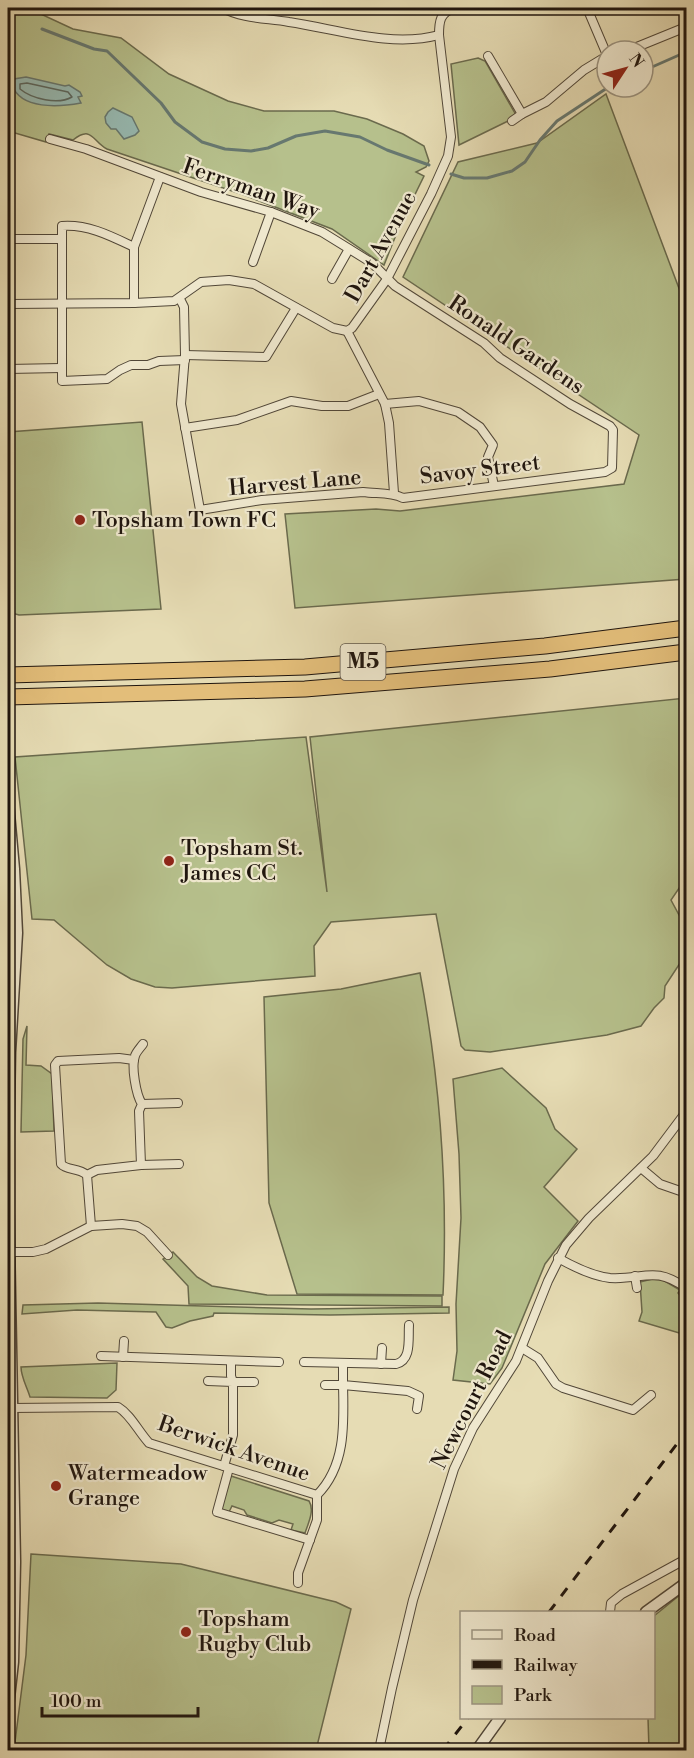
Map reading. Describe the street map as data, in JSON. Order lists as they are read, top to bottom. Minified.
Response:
{"streets":{"highway":["M5"],"street":["Ferryman Way","Dart Avenue","Ronald Gardens","Savoy Street","Harvest Lane","Newcourt Road","Berwick Avenue"]},"crossings":[["Ferryman Way","Dart Avenue"],["Ferryman Way","Ronald Gardens"],["Dart Avenue","Ronald Gardens"],["Dart Avenue","Savoy Street"],["Ronald Gardens","Savoy Street"],["Savoy Street","Harvest Lane"]],"places":["Topsham Town FC","Topsham St. James CC","Watermeadow Grange","Topsham Rugby Club"],"legend":["Road","Railway","Park"],"scale_bar":"100 m","north":"top right"}
